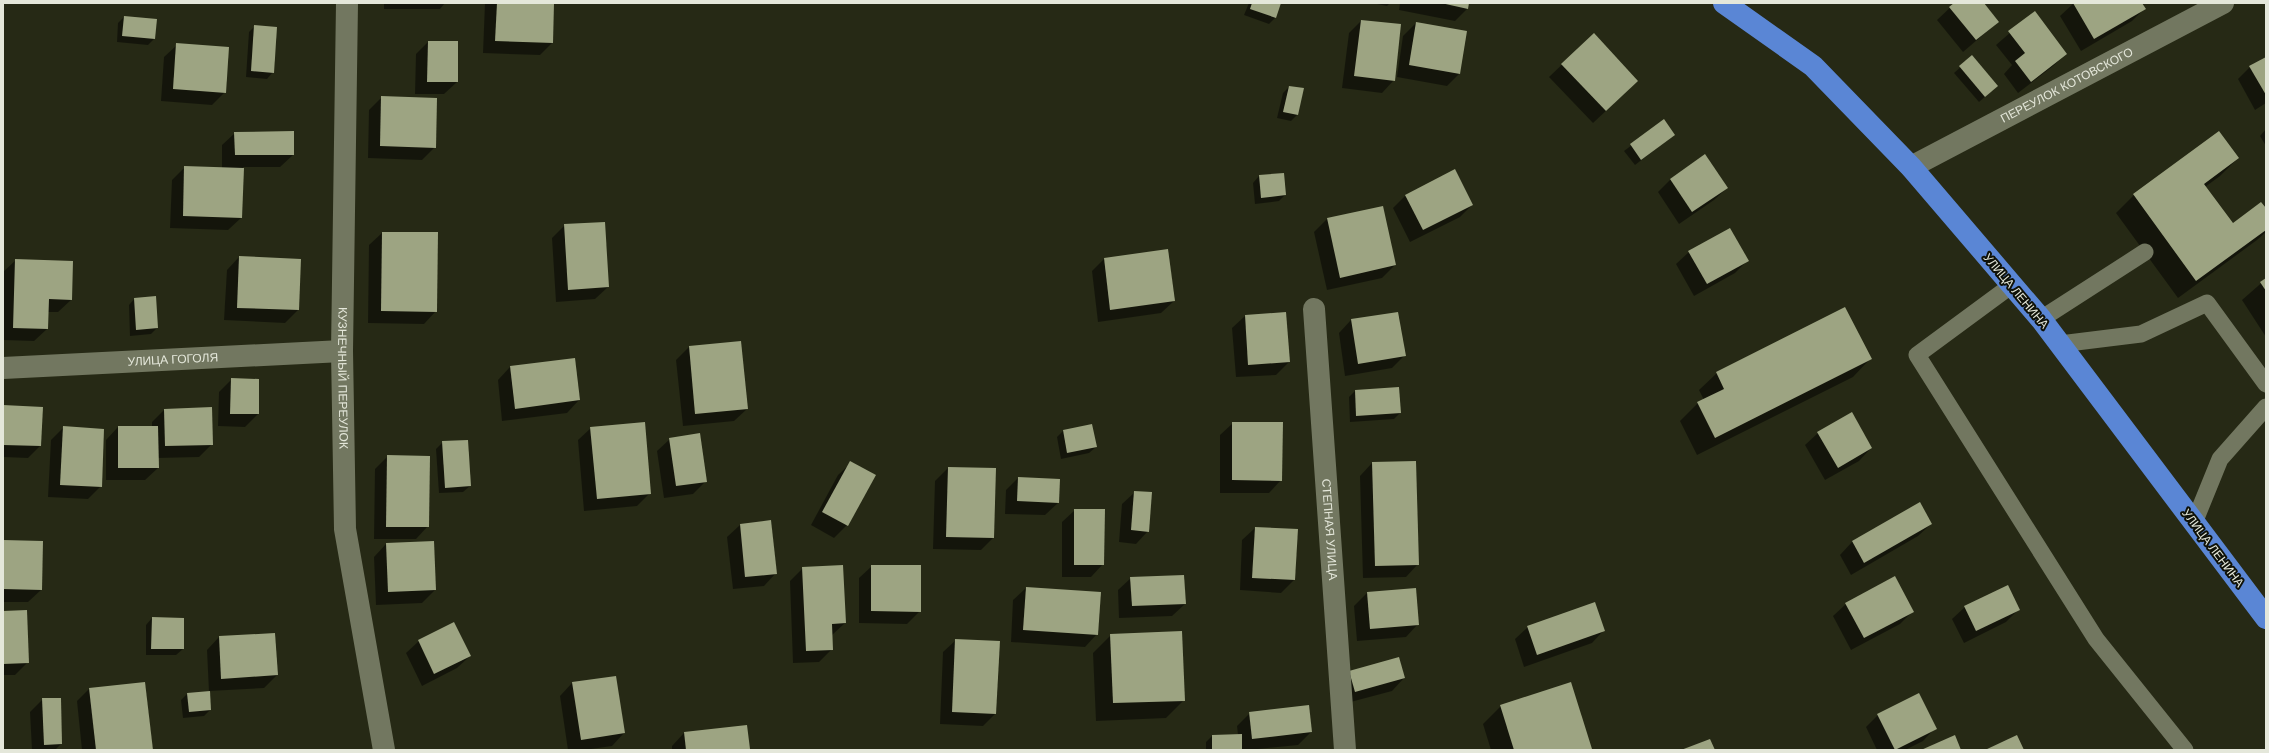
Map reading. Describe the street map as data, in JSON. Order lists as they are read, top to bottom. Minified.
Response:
{"streets":{"highway":["УЛИЦА ЛЕНИНА"],"street":["ПЕРЕУЛОК КОТОВСКОГО","УЛИЦА ГОГОЛЯ","КУЗНЕЧНЫЙ ПЕРЕУЛОК","СТЕПНАЯ УЛИЦА"]},"crossings":[["ПЕРЕУЛОК КОТОВСКОГО","УЛИЦА ЛЕНИНА"],["УЛИЦА ГОГОЛЯ","КУЗНЕЧНЫЙ ПЕРЕУЛОК"]]}
